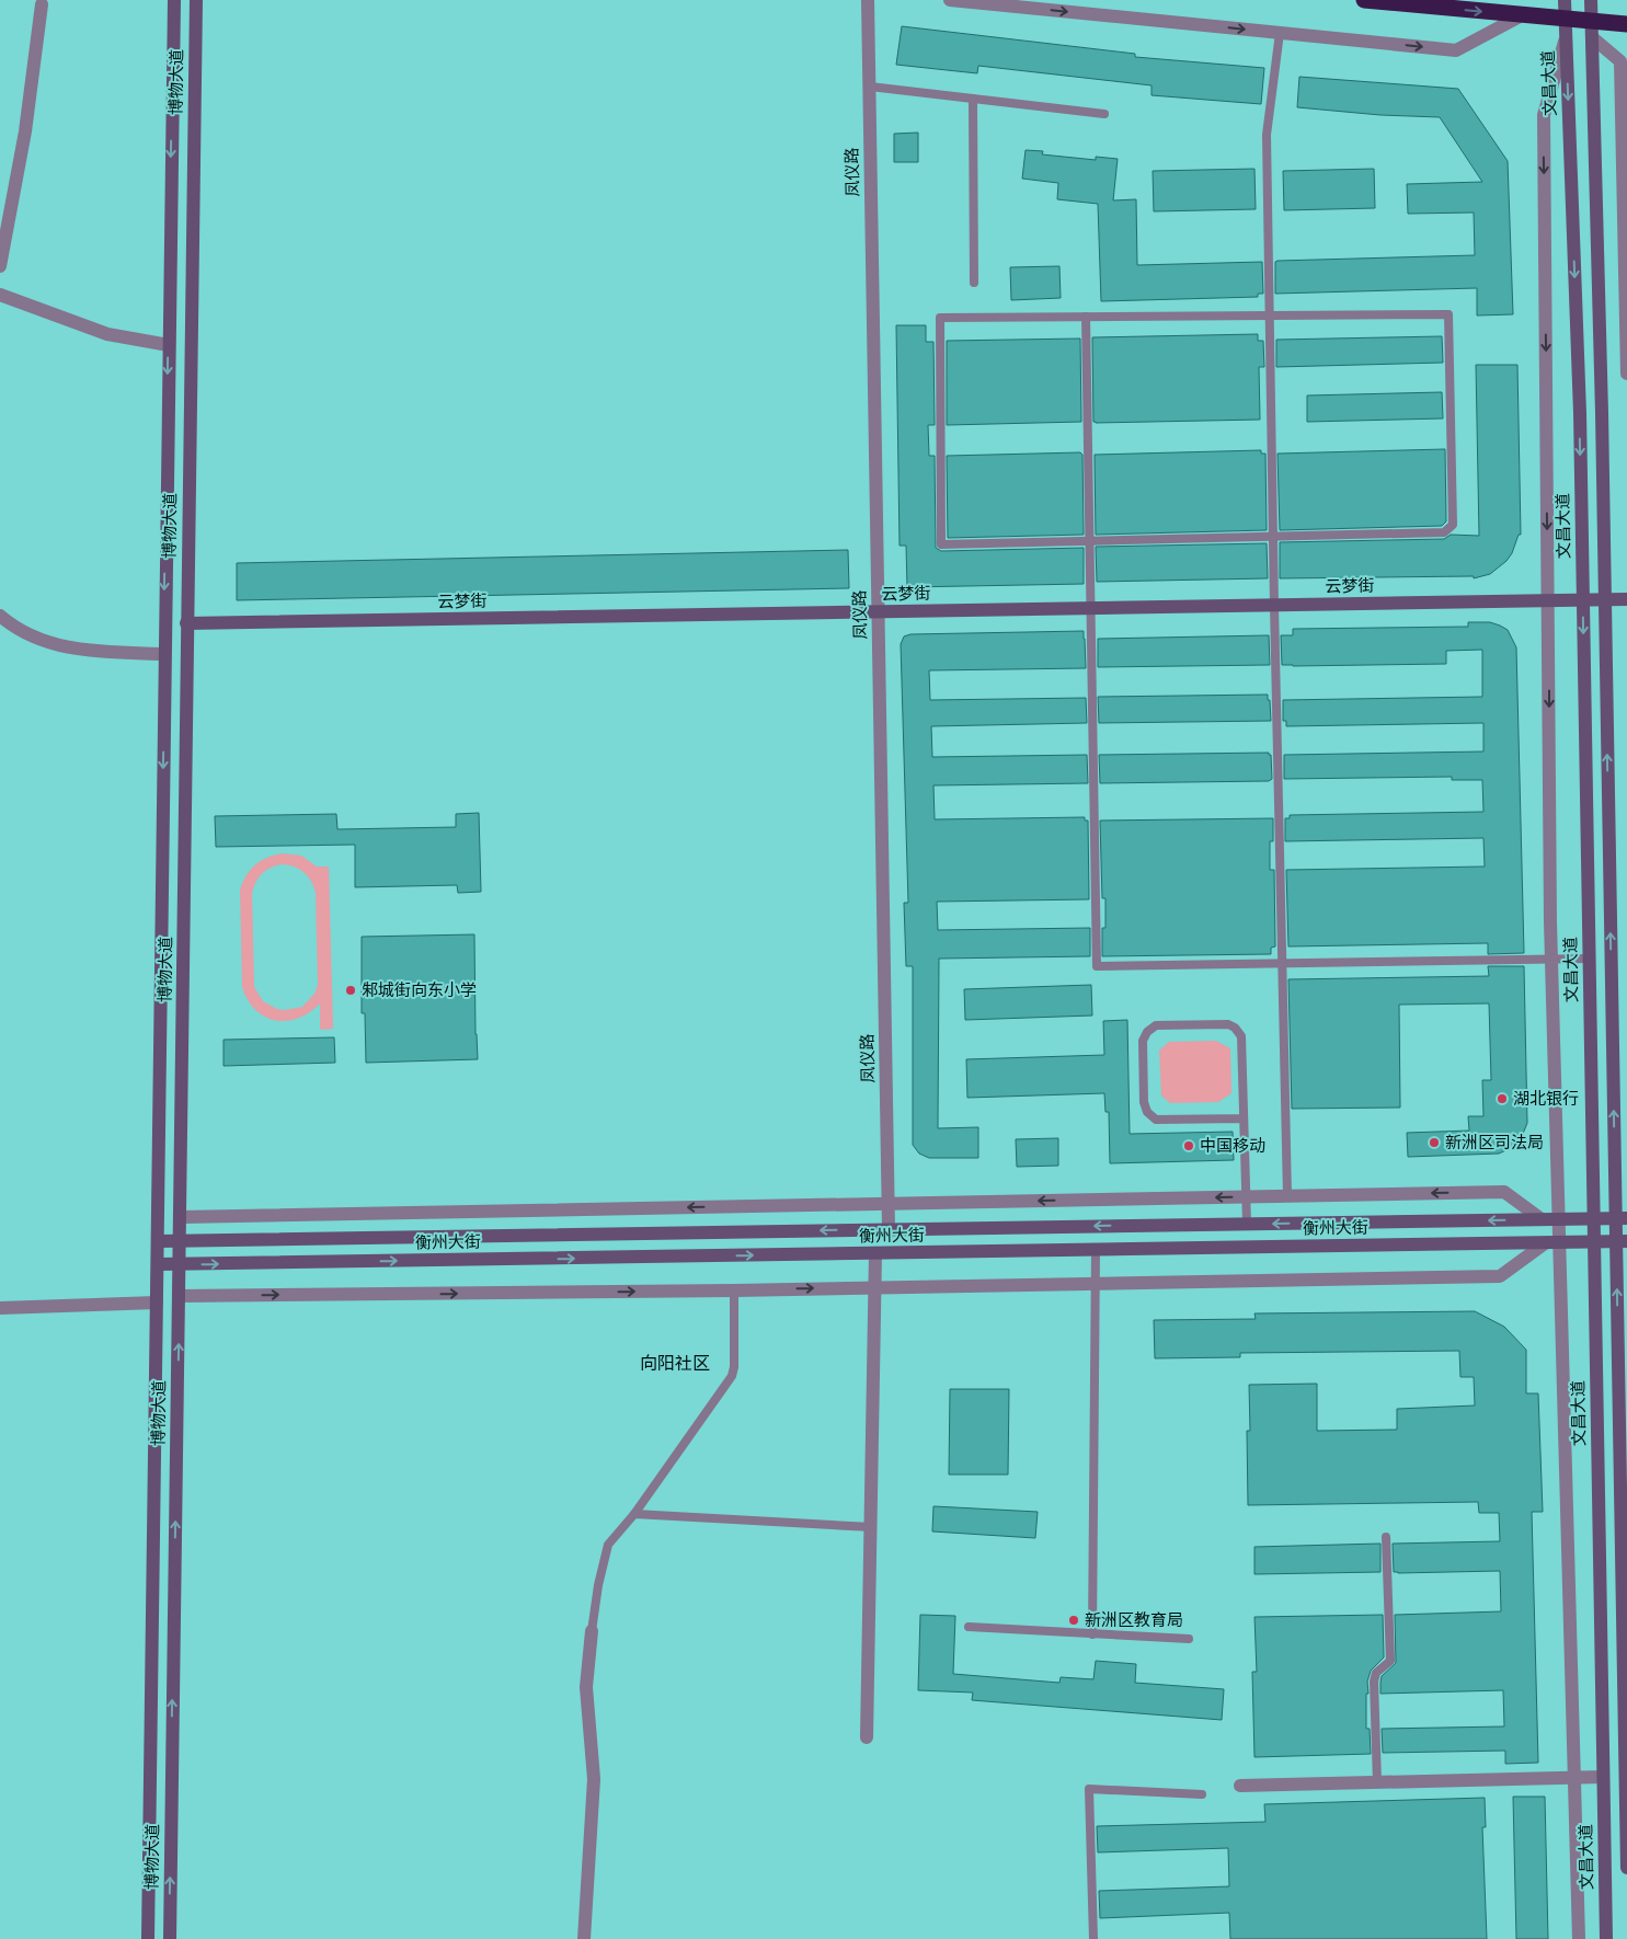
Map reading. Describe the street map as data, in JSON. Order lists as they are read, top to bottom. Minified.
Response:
{"streets":{"main road":["博物大道","文昌大道","云梦街","衡州大街"],"street":["凤仪路"]},"crossings":[["博物大道","云梦街"],["博物大道","衡州大街"],["文昌大道","云梦街"],["文昌大道","衡州大街"],["凤仪路","云梦街"],["凤仪路","衡州大街"]],"districts":["向阳社区"],"places":["邾城街向东小学","湖北银行","新洲区司法局","中国移动","新洲区教育局"]}
